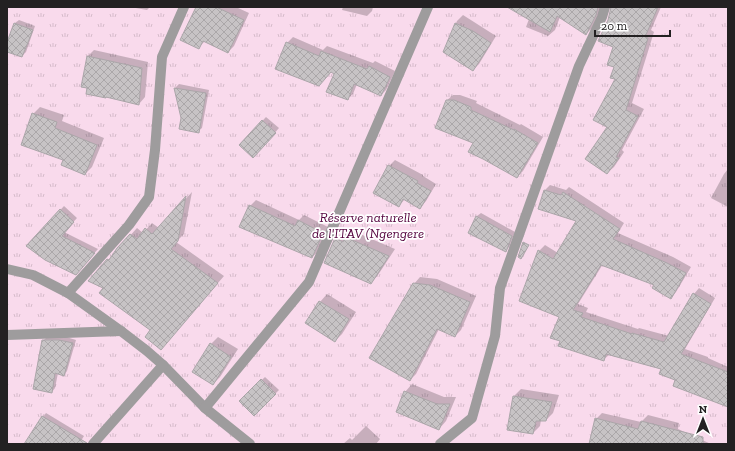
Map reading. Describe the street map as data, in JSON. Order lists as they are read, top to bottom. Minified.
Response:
{"parks":["Réserve naturelle de l'ITAV (Ngengere"],"scale_bar":"20 m","north":"top"}
